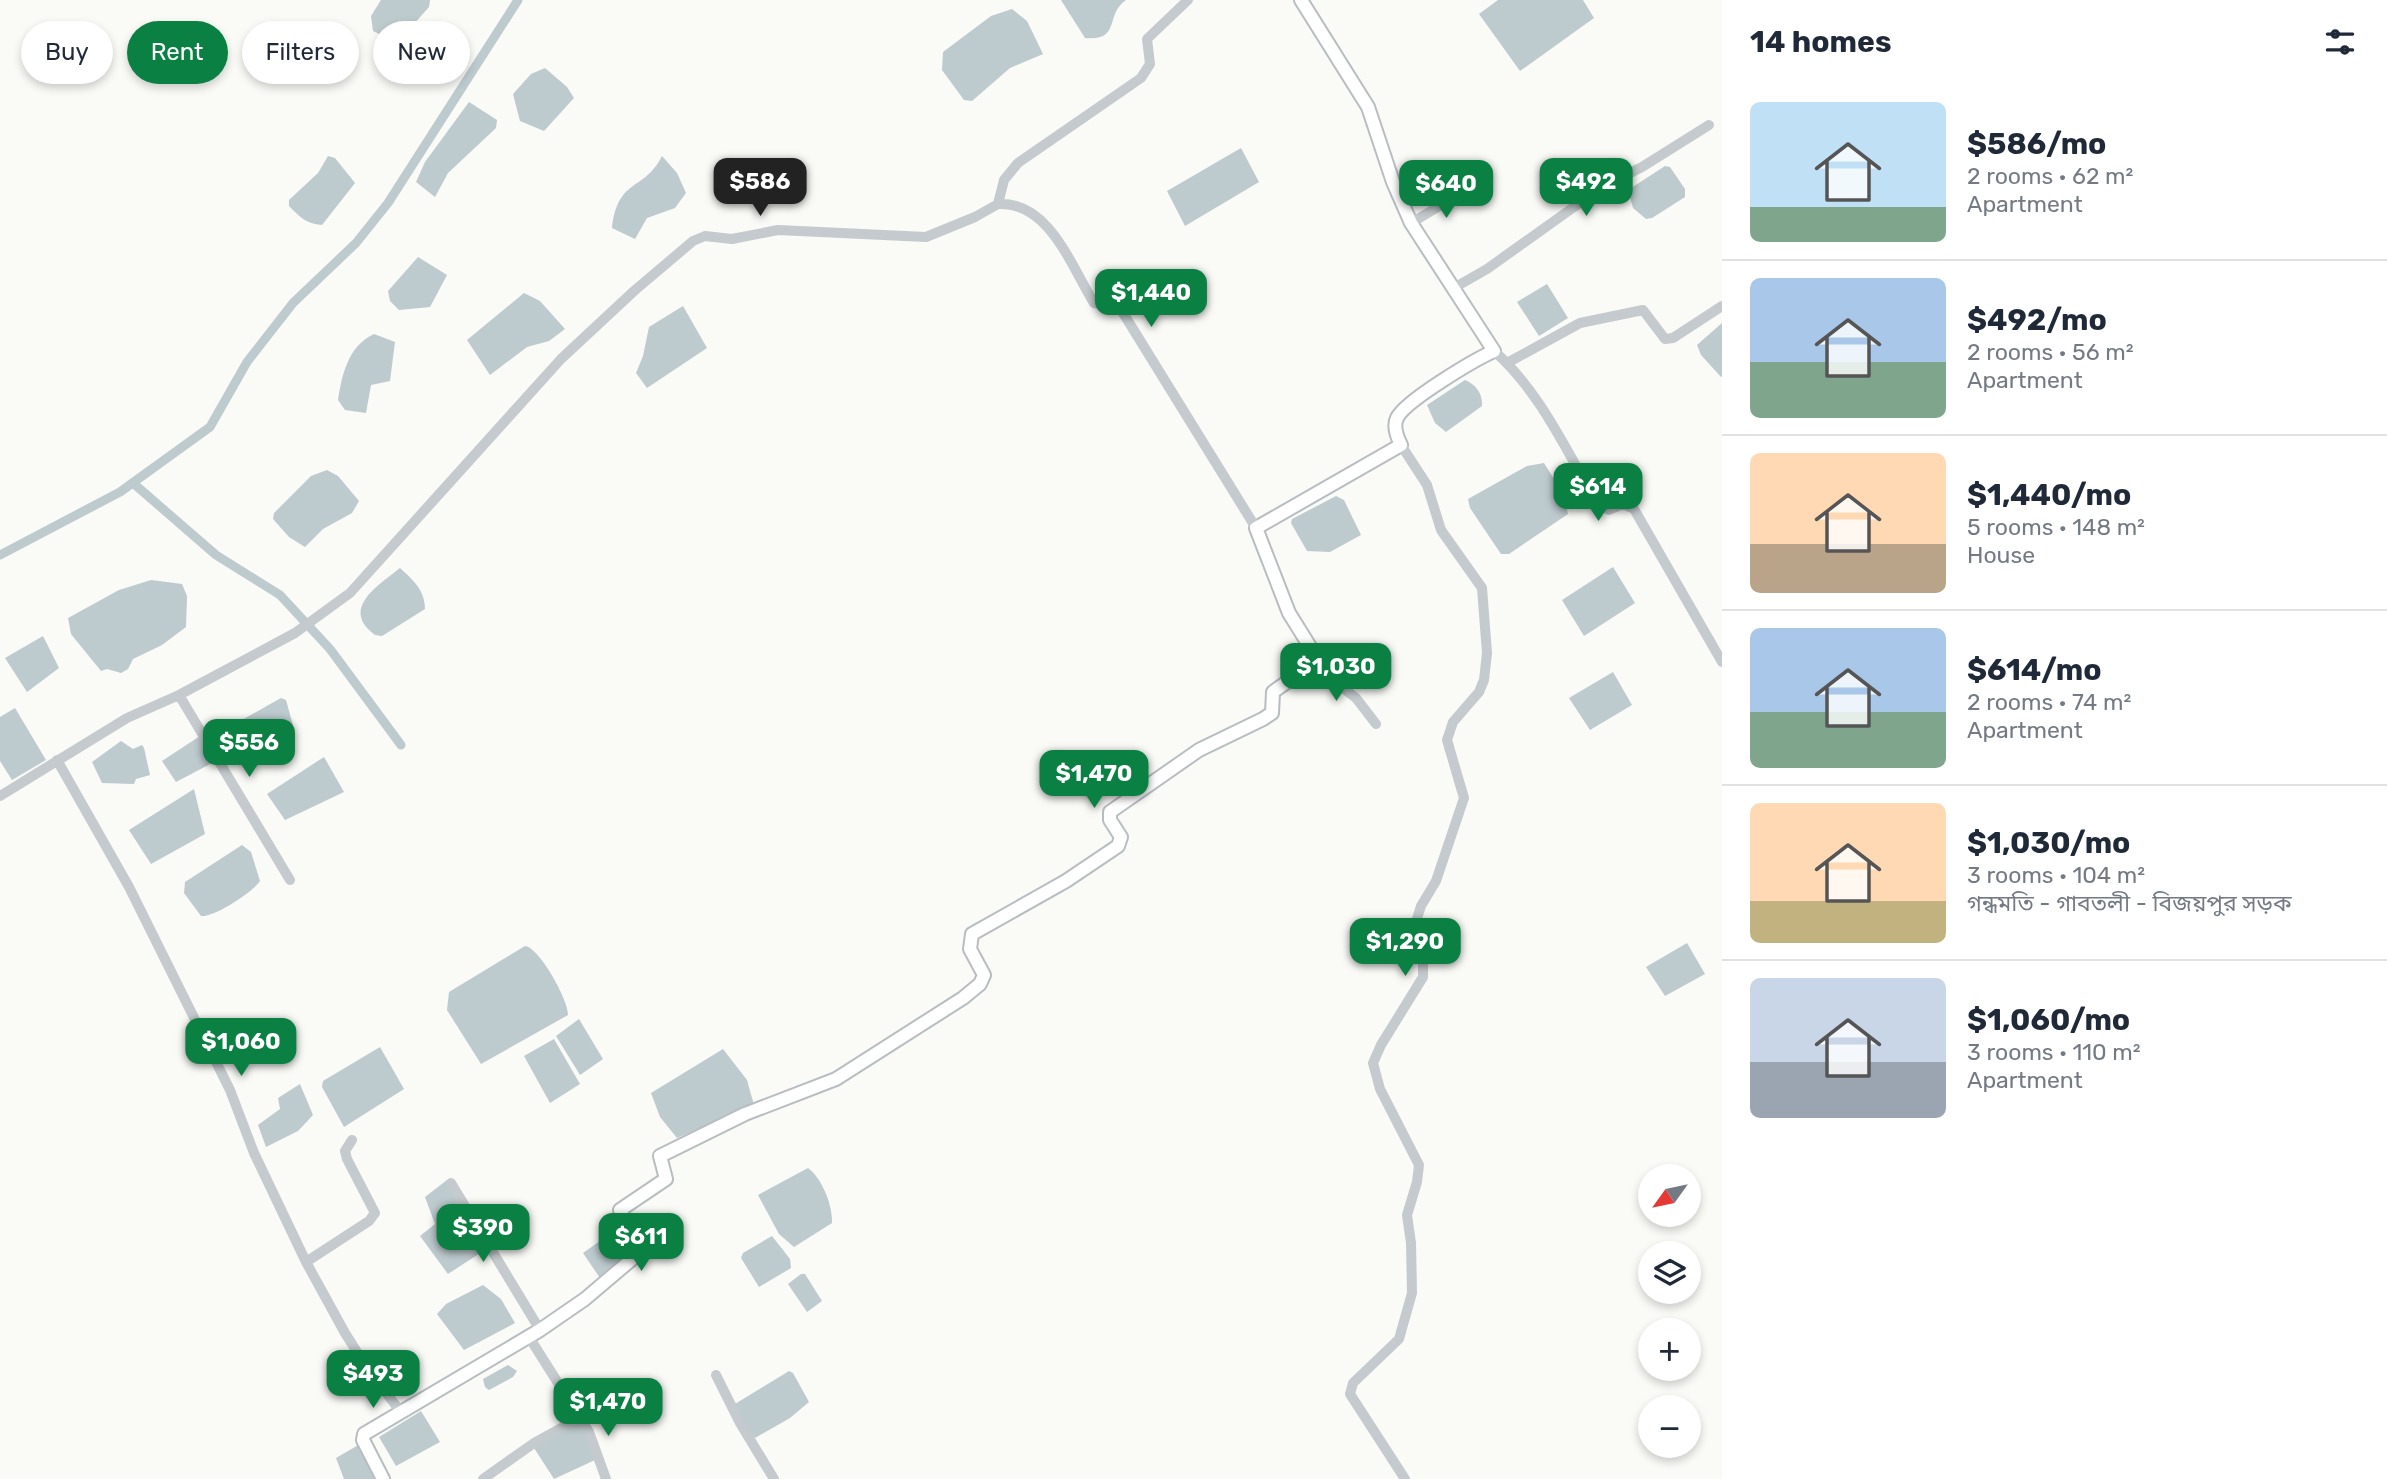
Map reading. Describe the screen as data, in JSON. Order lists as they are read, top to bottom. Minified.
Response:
{"north":"bottom left","page":{"heading":"14 homes","chip":["Buy","Rent","Filters","New"],"list":[{"name":"$586/mo","note":"2 rooms · 62 m² · Apartment"},{"name":"$492/mo","note":"2 rooms · 56 m² · Apartment"},{"name":"$1,440/mo","note":"5 rooms · 148 m² · House"},{"name":"$614/mo","note":"2 rooms · 74 m² · Apartment"},{"name":"$1,030/mo","note":"3 rooms · 104 m² · গন্ধমতি - গাবতলী - বিজয়পুর সড়ক"},{"name":"$1,060/mo","note":"3 rooms · 110 m² · Apartment"}],"price":["$586","$492","$640","$1,440","$614","$1,030","$556","$1,470","$1,290","$1,060","$390","$611","$493","$1,470"],"map_buttons":["+","−"]}}
